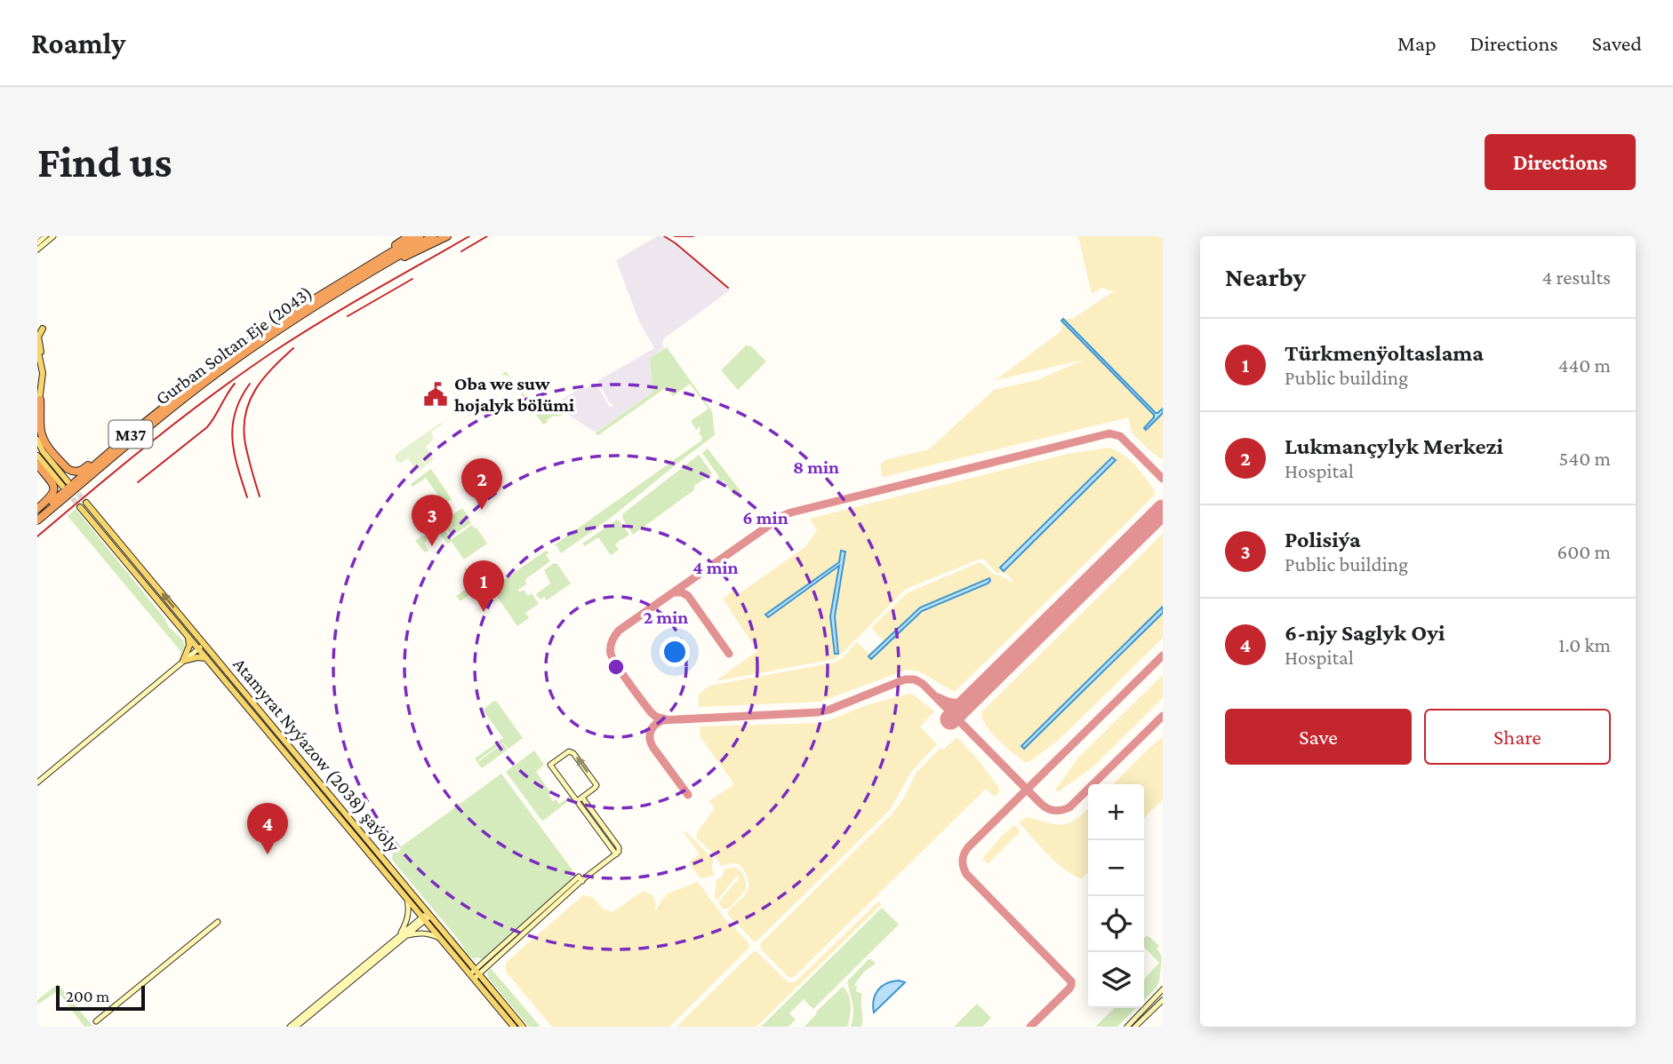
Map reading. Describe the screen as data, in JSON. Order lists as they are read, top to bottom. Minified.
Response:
{"streets":{"highway":["Gurban Soltan Eje (2043)","M37"],"main road":["Atamyrat Nyýazow (2038) şaýoly"]},"places":{"public building":["Oba we suw hojalyk bölümi"]},"scale_bar":"200 m","page":{"header":"Roamly","nav":["Map","Directions","Saved"],"buttons":["Directions",["Save","Share"]],"title":"Find us","heading":["Nearby","4 results"],"list":[{"mark":"1","name":"Türkmenÿoltaslama","note":"Public building","value":"440 m"},{"mark":"2","name":"Lukmançylyk Merkezi","note":"Hospital","value":"540 m"},{"mark":"3","name":"Polisiýa","note":"Public building","value":"600 m"},{"mark":"4","name":"6-njy Saglyk Oyi","note":"Hospital","value":"1.0 km"}],"pins":["2","3","1","4"],"map_buttons":["+","−"],"scale":"200 m"},"rings":["8 min","6 min","4 min","2 min"]}
